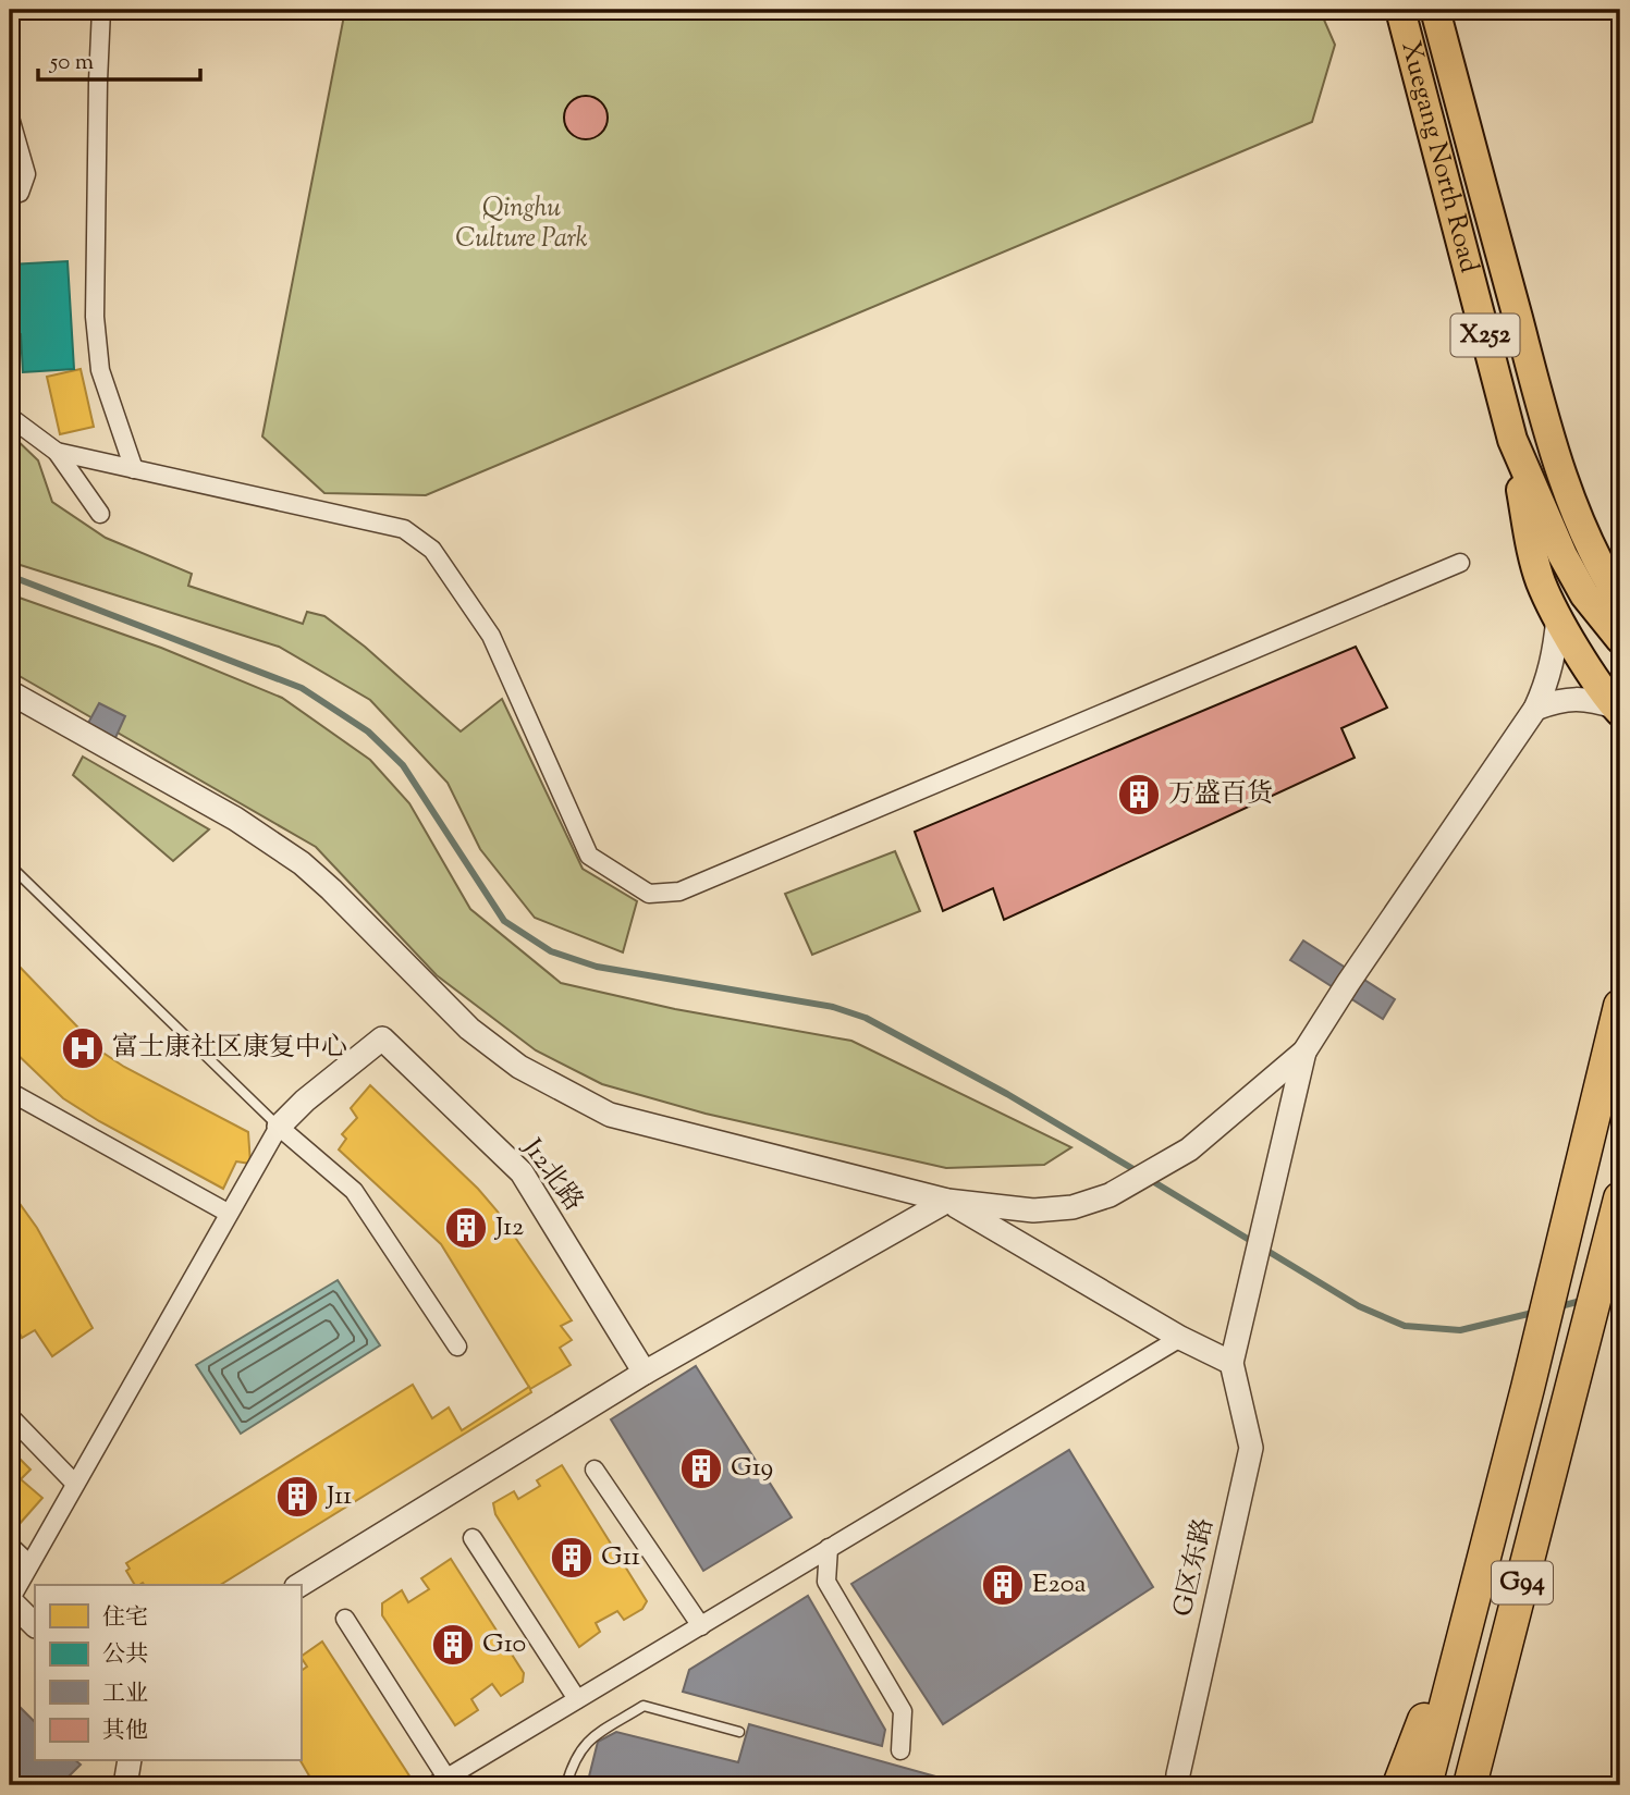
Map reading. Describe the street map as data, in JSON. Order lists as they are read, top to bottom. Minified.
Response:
{"streets":{"highway":["G94"],"main road":["Xuegang North Road","X252"],"street":["J12北路","G区东路"]},"parks":["Qinghu Culture Park"],"places":{"building":["万盛百货","J12","G19","J11","G11","E20a","G10"],"hospital":["富士康社区康复中心"]},"legend":["住宅","公共","工业","其他"],"scale_bar":"50 m"}
